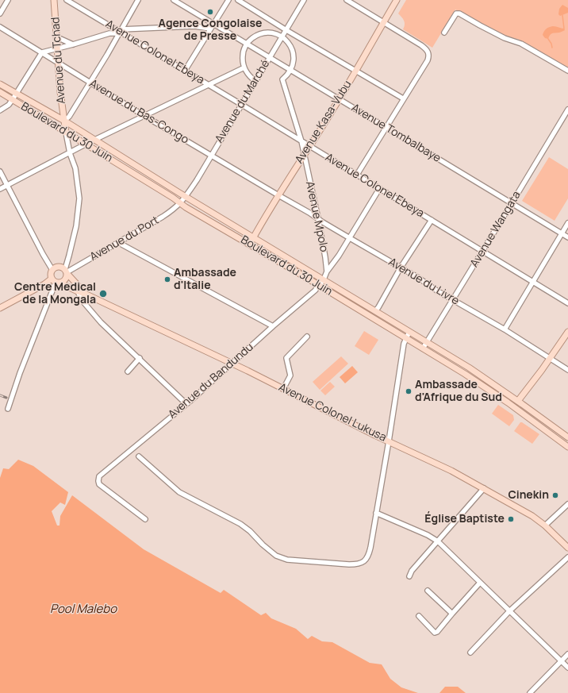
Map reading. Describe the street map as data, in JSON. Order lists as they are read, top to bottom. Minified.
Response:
{"streets":{"main road":["Avenue du Tchad","Avenue Kasa-Vubu","Boulevard du 30 Juin","Avenue Colonel Lukusa"],"street":["Avenue Colonel Ebeya","Avenue du Marché","Avenue du Bas-Congo","Avenue Tombalbaye","Avenue Mpolo","Avenue Wangata","Avenue du Port","Avenue du Livre","Avenue du Bandundu"]},"crossings":[["Avenue Colonel Ebeya","Avenue du Marché"],["Avenue Colonel Ebeya","Avenue Kasa-Vubu"],["Avenue Colonel Ebeya","Avenue Mpolo"],["Avenue Colonel Ebeya","Avenue Wangata"],["Avenue du Tchad","Avenue du Bas-Congo"],["Avenue du Tchad","Boulevard du 30 Juin"],["Avenue du Marché","Avenue du Bas-Congo"],["Avenue du Marché","Boulevard du 30 Juin"],["Avenue du Marché","Avenue Tombalbaye"],["Avenue du Marché","Avenue du Port"],["Avenue du Bas-Congo","Avenue Kasa-Vubu"],["Avenue du Bas-Congo","Avenue du Livre"],["Avenue Kasa-Vubu","Boulevard du 30 Juin"],["Avenue Kasa-Vubu","Avenue Tombalbaye"],["Avenue Kasa-Vubu","Avenue Mpolo"],["Avenue Kasa-Vubu","Avenue du Livre"],["Boulevard du 30 Juin","Avenue Mpolo"],["Boulevard du 30 Juin","Avenue Wangata"],["Boulevard du 30 Juin","Avenue du Port"],["Boulevard du 30 Juin","Avenue du Bandundu"],["Avenue Tombalbaye","Avenue Mpolo"],["Avenue Tombalbaye","Avenue Wangata"],["Avenue Mpolo","Avenue du Livre"],["Avenue Mpolo","Avenue du Bandundu"],["Avenue Wangata","Avenue du Livre"],["Avenue du Port","Avenue Colonel Lukusa"],["Avenue du Bandundu","Avenue Colonel Lukusa"]],"water":["Pool Malebo"],"places":["Agence Congolaise de Presse","Ambassade d'Italie","Centre Medical de la Mongala","Ambassade d'Afrique du Sud","Cinekin","Église Baptiste"]}
